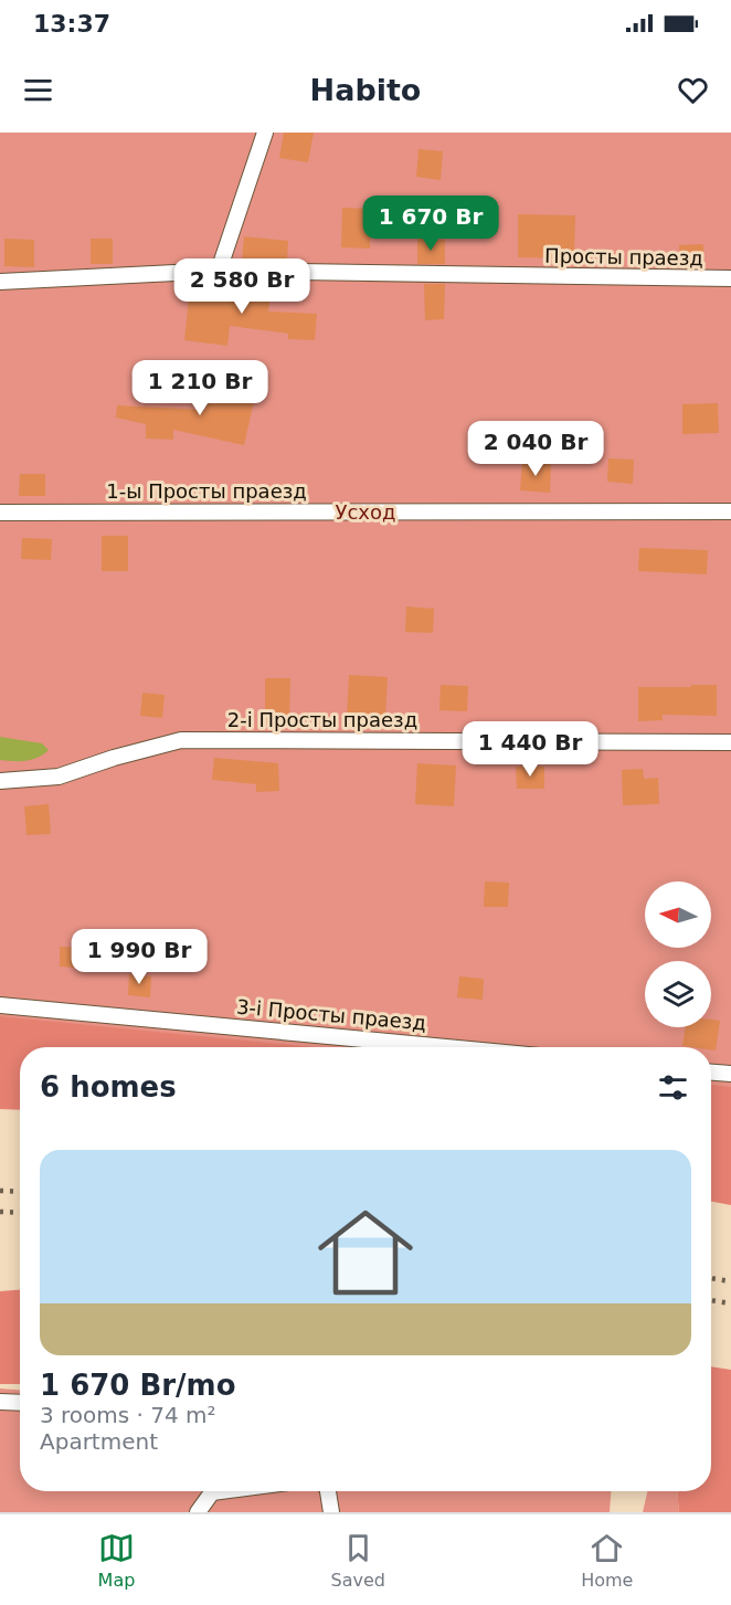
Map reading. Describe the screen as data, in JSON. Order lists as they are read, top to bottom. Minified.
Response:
{"streets":{"lane":["Просты праезд","1-ы Просты праезд","2-і Просты праезд","3-і Просты праезд"]},"parks":["Усход"],"north":"left","page":{"status":"13:37","header":"Habito","price":["1 670 Br","2 580 Br","1 210 Br","2 040 Br","1 440 Br","1 990 Br"],"heading":"6 homes","list":[{"name":"1 670 Br/mo","note":"3 rooms · 74 m² · Apartment"}],"tabs":["Map","Saved","Home"]}}
